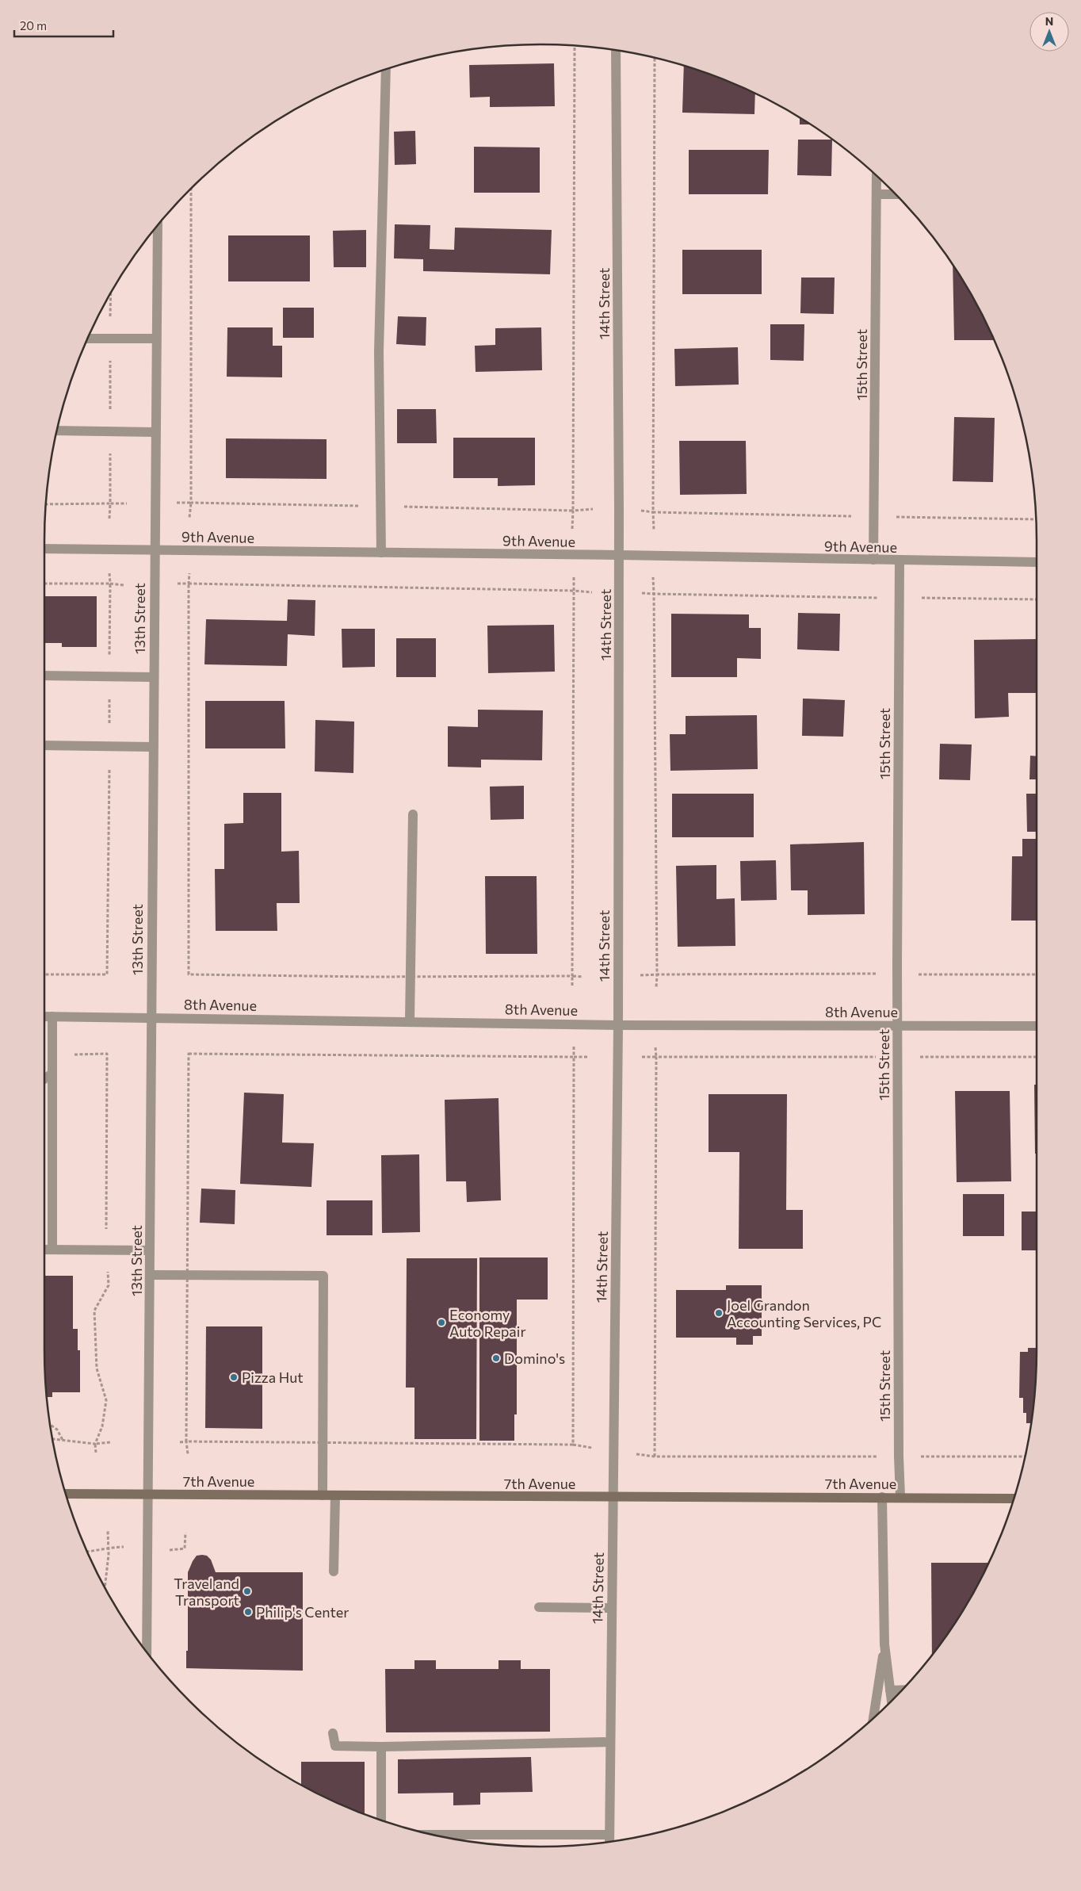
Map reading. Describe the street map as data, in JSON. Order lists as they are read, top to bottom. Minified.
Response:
{"streets":{"main road":["7th Avenue"],"street":["14th Street","15th Street","9th Avenue","13th Street","8th Avenue"]},"crossings":[["14th Street","9th Avenue"],["14th Street","8th Avenue"],["14th Street","7th Avenue"],["15th Street","9th Avenue"],["15th Street","8th Avenue"],["15th Street","7th Avenue"],["9th Avenue","13th Street"],["13th Street","8th Avenue"],["13th Street","7th Avenue"]],"places":["Joel Grandon Accounting Services, PC","Economy Auto Repair","Domino's","Pizza Hut","Travel and Transport","Philip's Center"],"scale_bar":"20 m","north":"top"}
